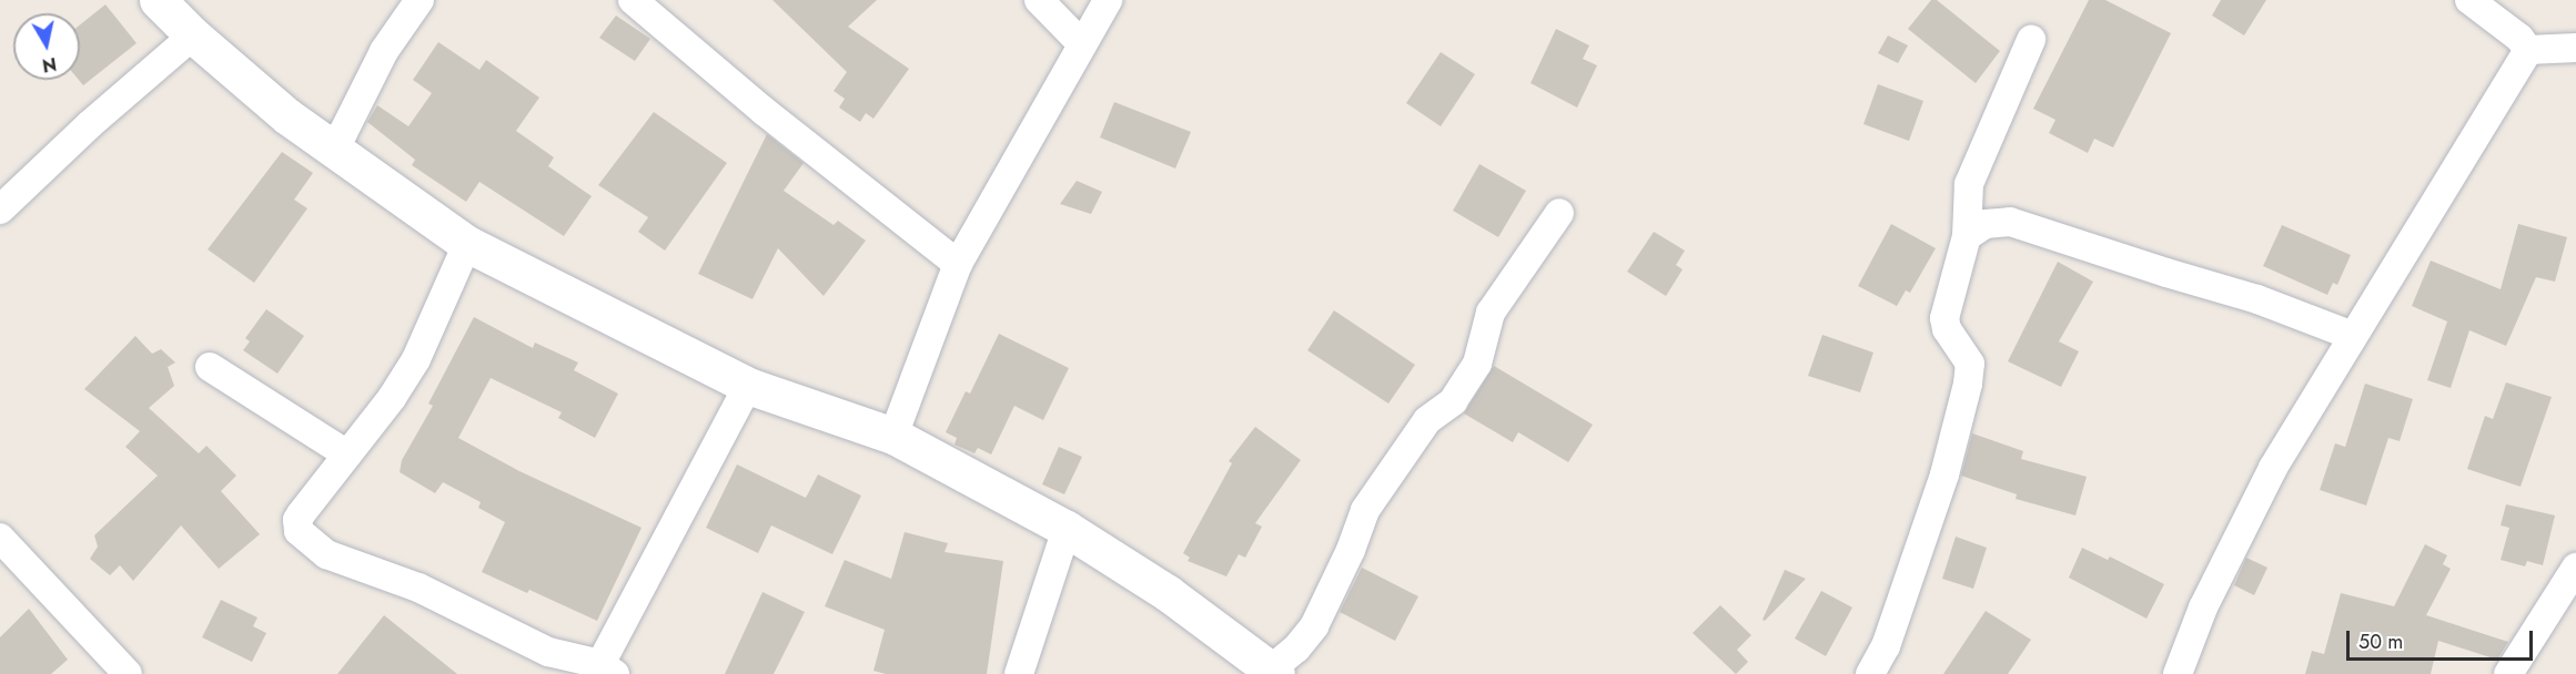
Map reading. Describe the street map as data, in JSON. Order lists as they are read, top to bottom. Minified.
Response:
{"scale_bar":"50 m","north":"bottom"}
